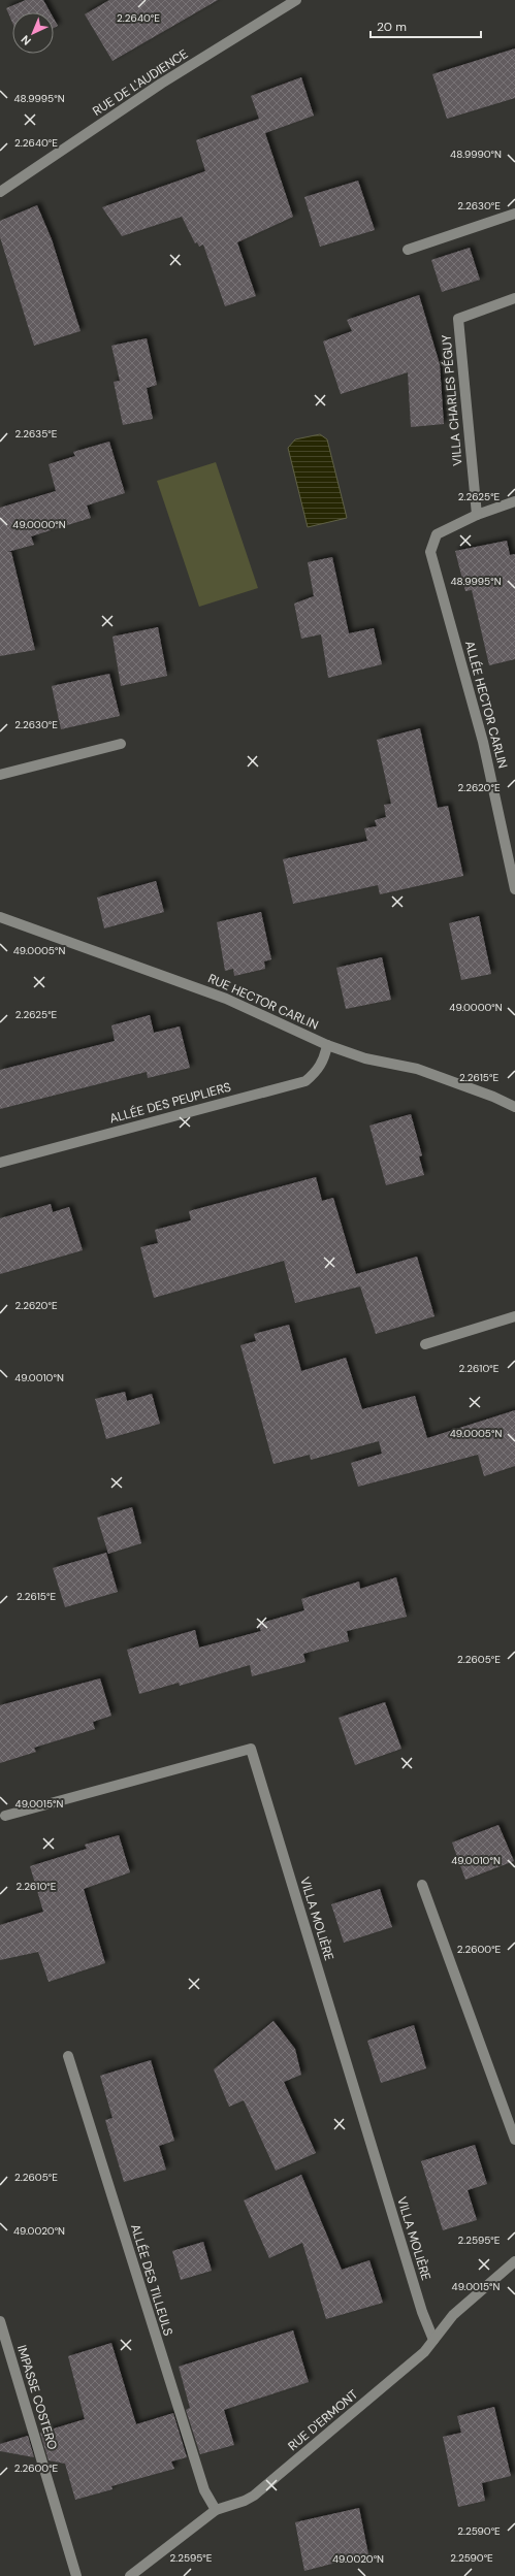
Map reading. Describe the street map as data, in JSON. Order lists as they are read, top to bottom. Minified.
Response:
{"streets":{"street":["RUE DE L'AUDIENCE","VILLA CHARLES PÉGUY","ALLÉE HECTOR CARLIN","RUE HECTOR CARLIN","ALLÉE DES PEUPLIERS","VILLA MOLIÈRE","ALLÉE DES TILLEULS","IMPASSE COSTERO","RUE D'ERMONT"]},"crossings":[["VILLA CHARLES PÉGUY","ALLÉE HECTOR CARLIN"],["RUE HECTOR CARLIN","ALLÉE DES PEUPLIERS"],["VILLA MOLIÈRE","RUE D'ERMONT"],["ALLÉE DES TILLEULS","RUE D'ERMONT"]],"scale_bar":"20 m","north":"bottom left","coordinates":["2.2640°E","48.9995°N","48.9990°N","2.2630°E","2.2635°E","2.2625°E","49.0000°N","2.2620°E","49.0005°N","2.2615°E","2.2610°E","49.0010°N","2.2605°E","49.0015°N","2.2600°E","49.0020°N","2.2595°E","2.2590°E"]}
